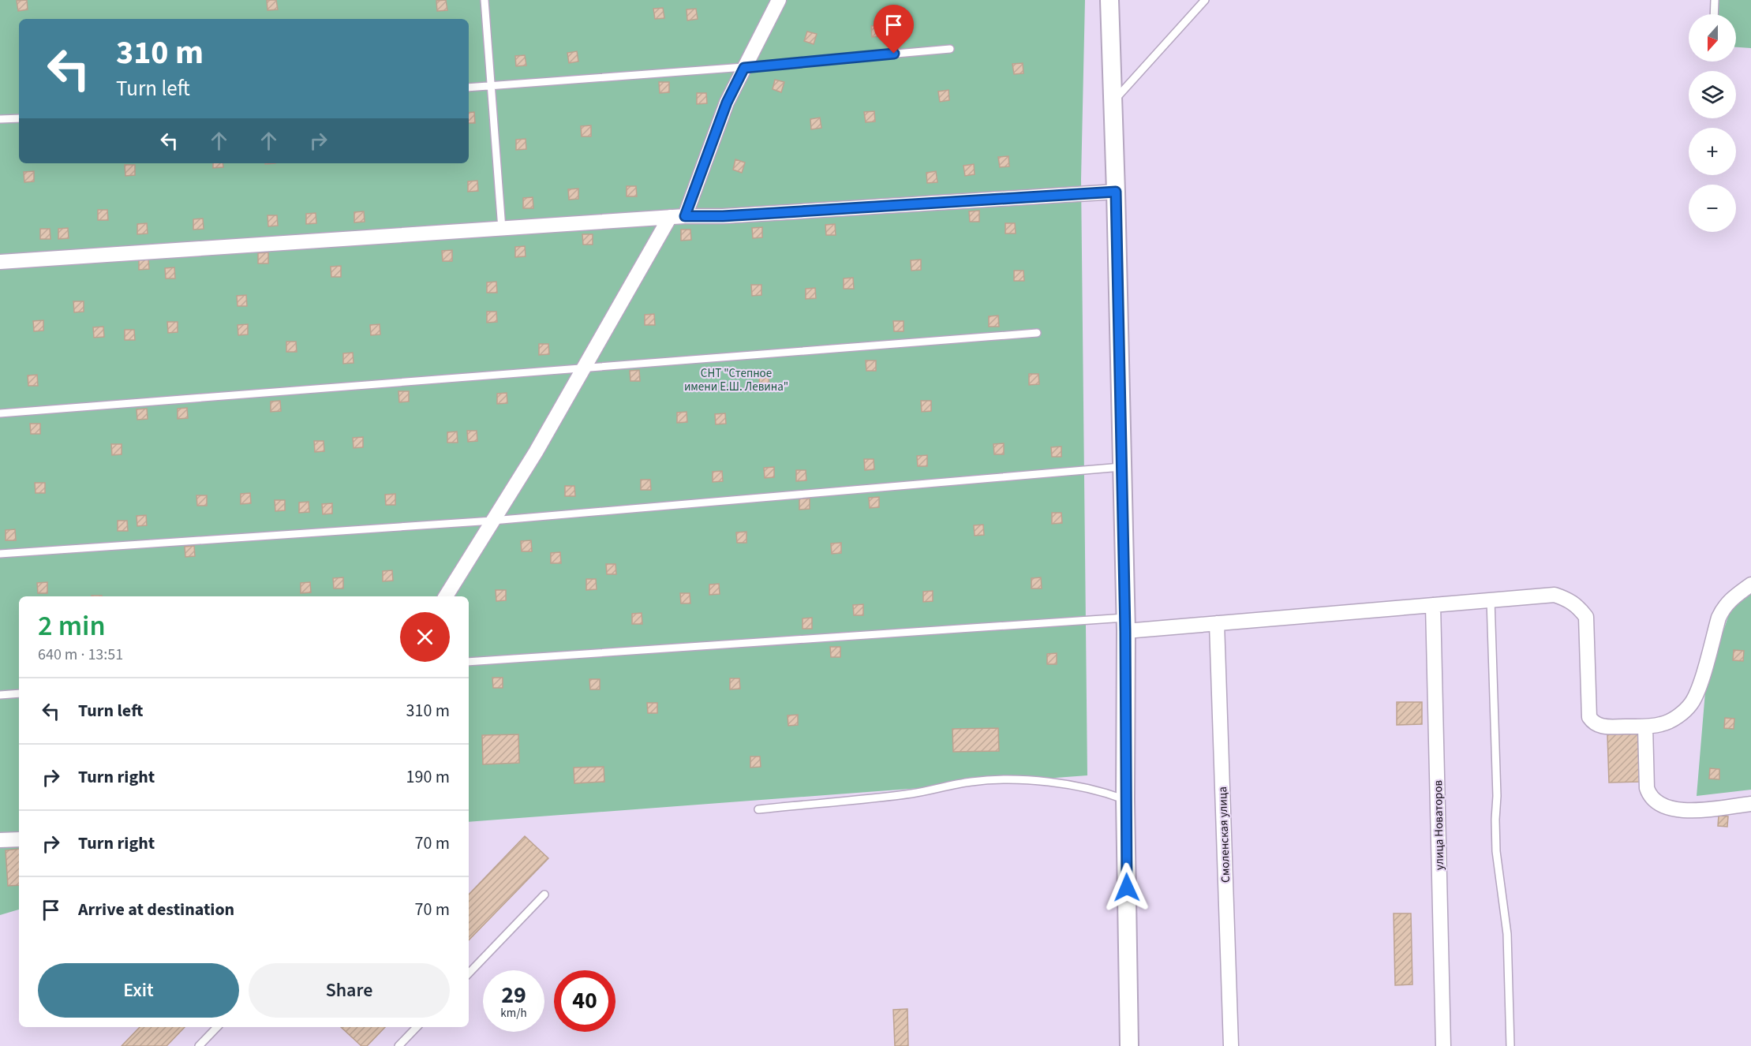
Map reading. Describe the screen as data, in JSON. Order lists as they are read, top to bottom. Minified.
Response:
{"streets":{"street":["улица Новаторов","Смоленская улица"]},"parks":["СНТ \"Степное имени Е.Ш. Левина\""],"north":"bottom","page":{"map_buttons":["+","−"],"turn":["310 m","Turn left"],"heading":["2 min","640 m · 13:51"],"list":[{"name":"Turn left","value":"310 m"},{"name":"Turn right","value":"190 m"},{"name":"Turn right","value":"70 m"},{"name":"Arrive at destination","value":"70 m"}],"buttons":["Exit","Share"],"speed":"29 km/h","limit":"40"}}
